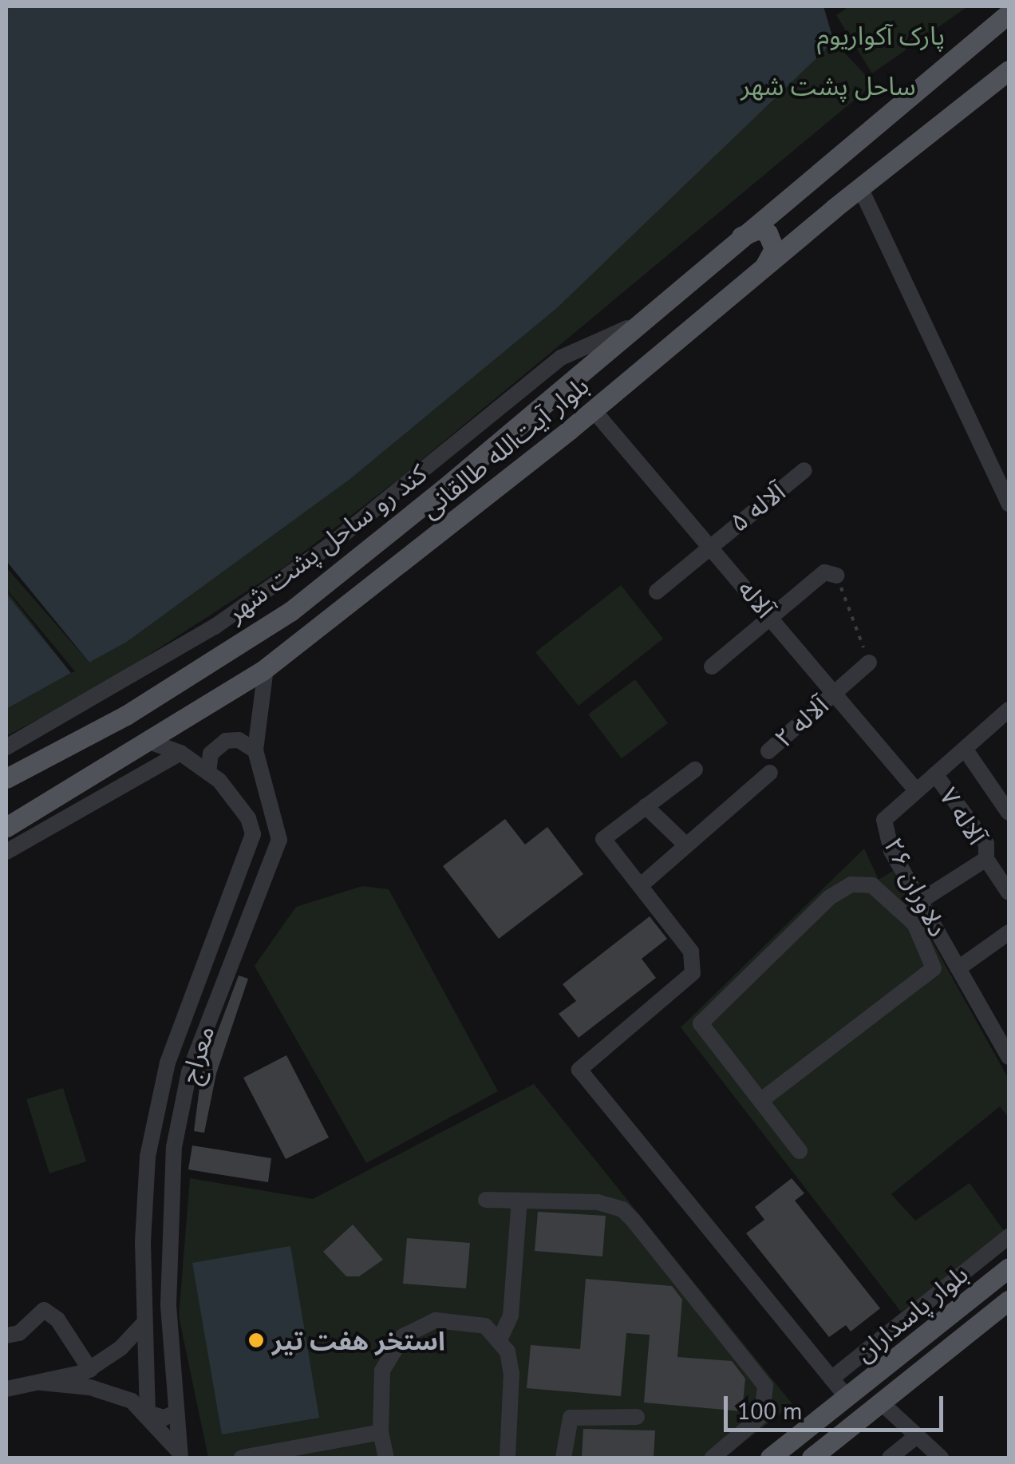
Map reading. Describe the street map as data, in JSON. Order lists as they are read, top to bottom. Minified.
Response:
{"streets":{"main road":["بلوار آیت‌الله طالقانی","بلوار پاسداران"],"street":["آلاله ۵","کند رو ساحل پشت شهر","آلاله","آلاله ۲","آلاله ۷","دلاوران ۲۶","معراج"]},"crossings":[["بلوار آیت‌الله طالقانی","آلاله"],["بلوار آیت‌الله طالقانی","معراج"],["آلاله ۵","آلاله"],["آلاله","آلاله ۲"],["آلاله","دلاوران ۲۶"],["آلاله ۷","دلاوران ۲۶"]],"parks":["پارک آکواریوم","ساحل پشت شهر"],"places":["استخر هفت تیر"],"scale_bar":"100 m"}
